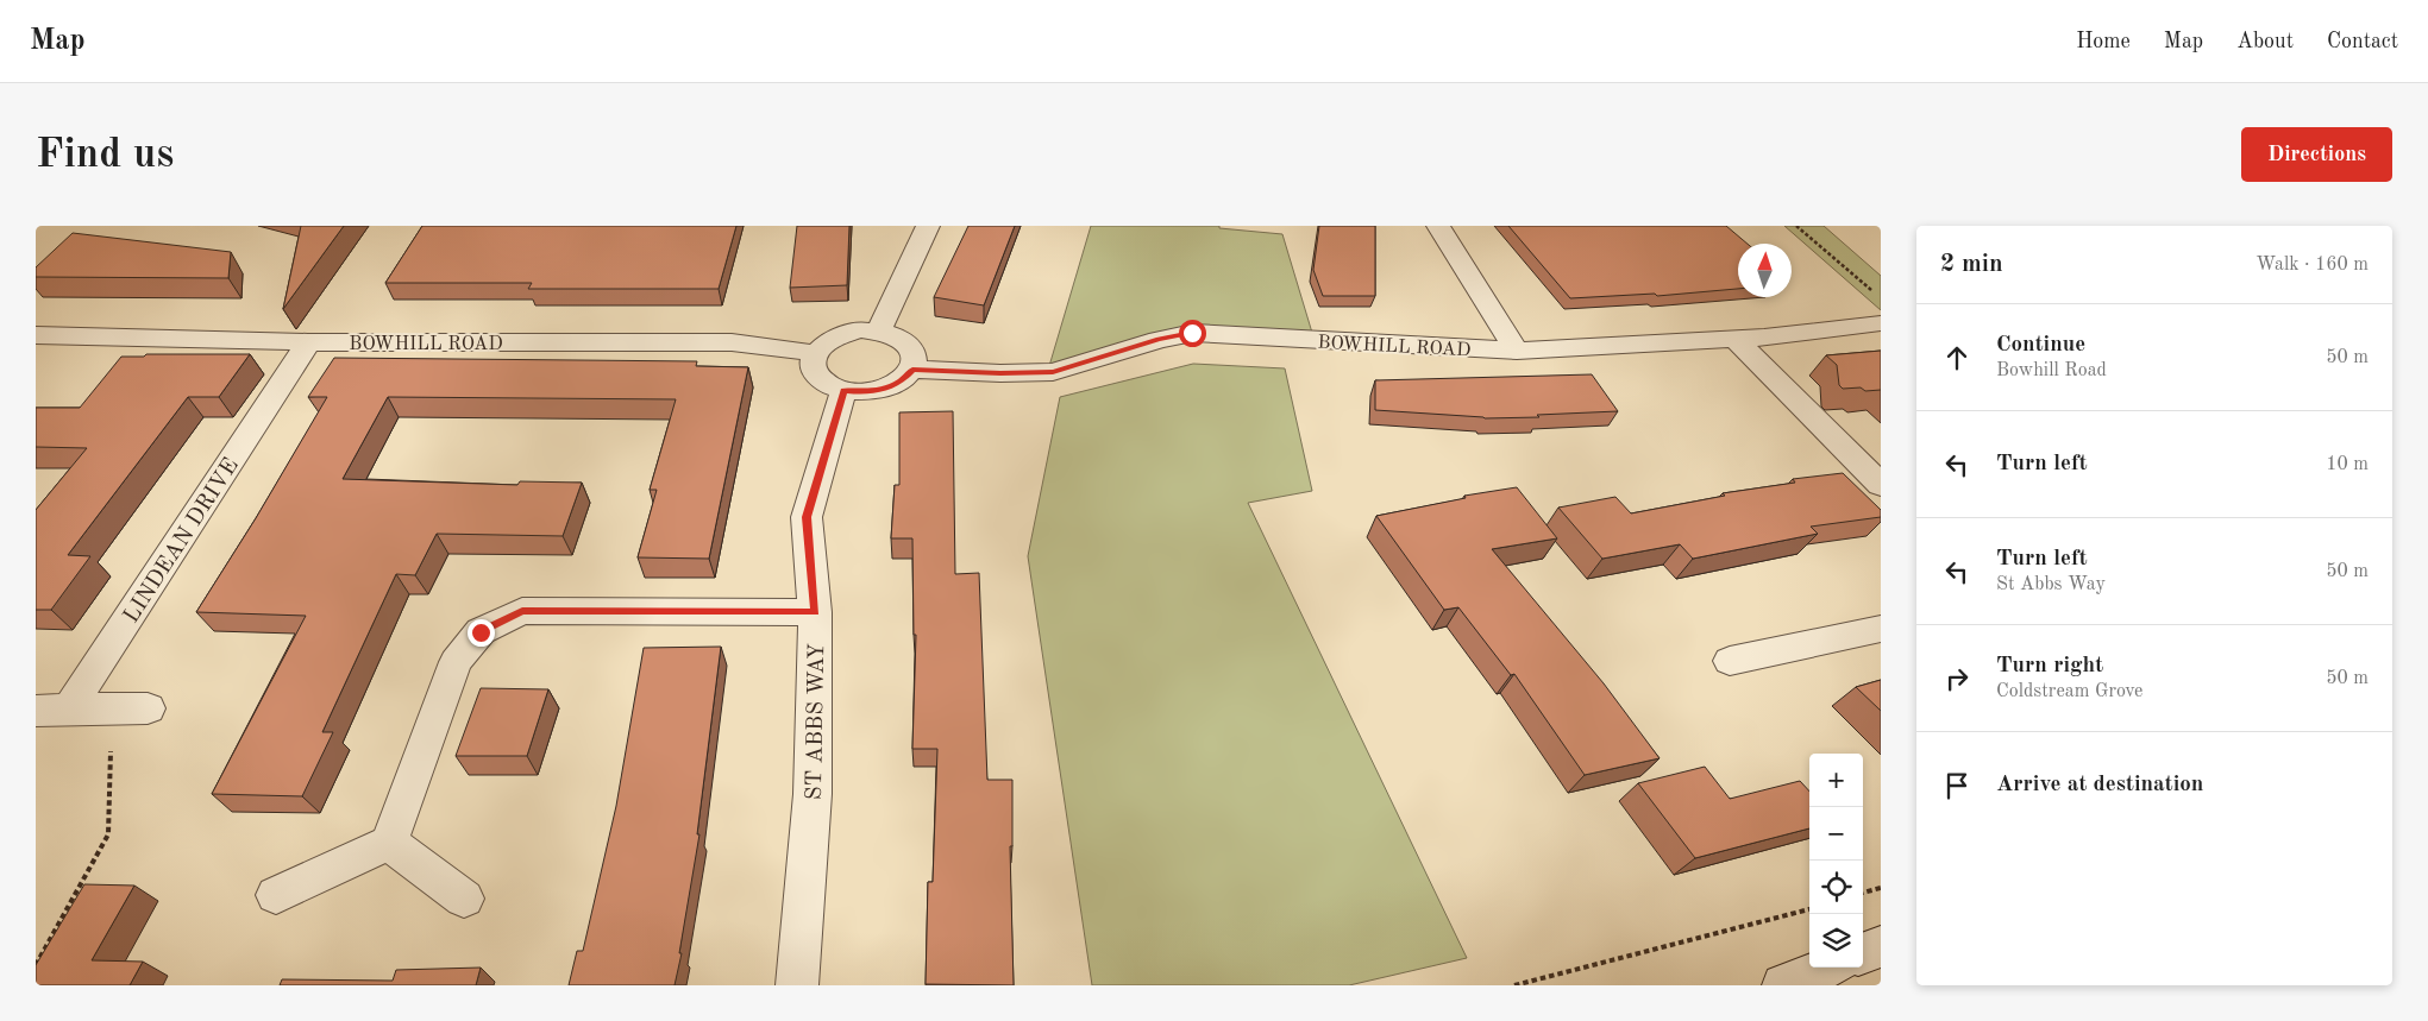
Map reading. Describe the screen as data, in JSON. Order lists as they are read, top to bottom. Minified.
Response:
{"streets":{"street":["BOWHILL ROAD","LINDEAN DRIVE","ST ABBS WAY"]},"crossings":[["BOWHILL ROAD","LINDEAN DRIVE"],["BOWHILL ROAD","ST ABBS WAY"]],"north":"top","page":{"header":"Map","nav":["Home","Map","About","Contact"],"buttons":"Directions","title":"Find us","heading":["2 min","Walk · 160 m"],"list":[["Continue","Bowhill Road","50 m"],["Turn left","10 m"],["Turn left","St Abbs Way","50 m"],["Turn right","Coldstream Grove","50 m"],"Arrive at destination"],"map_buttons":["+","−"]}}
